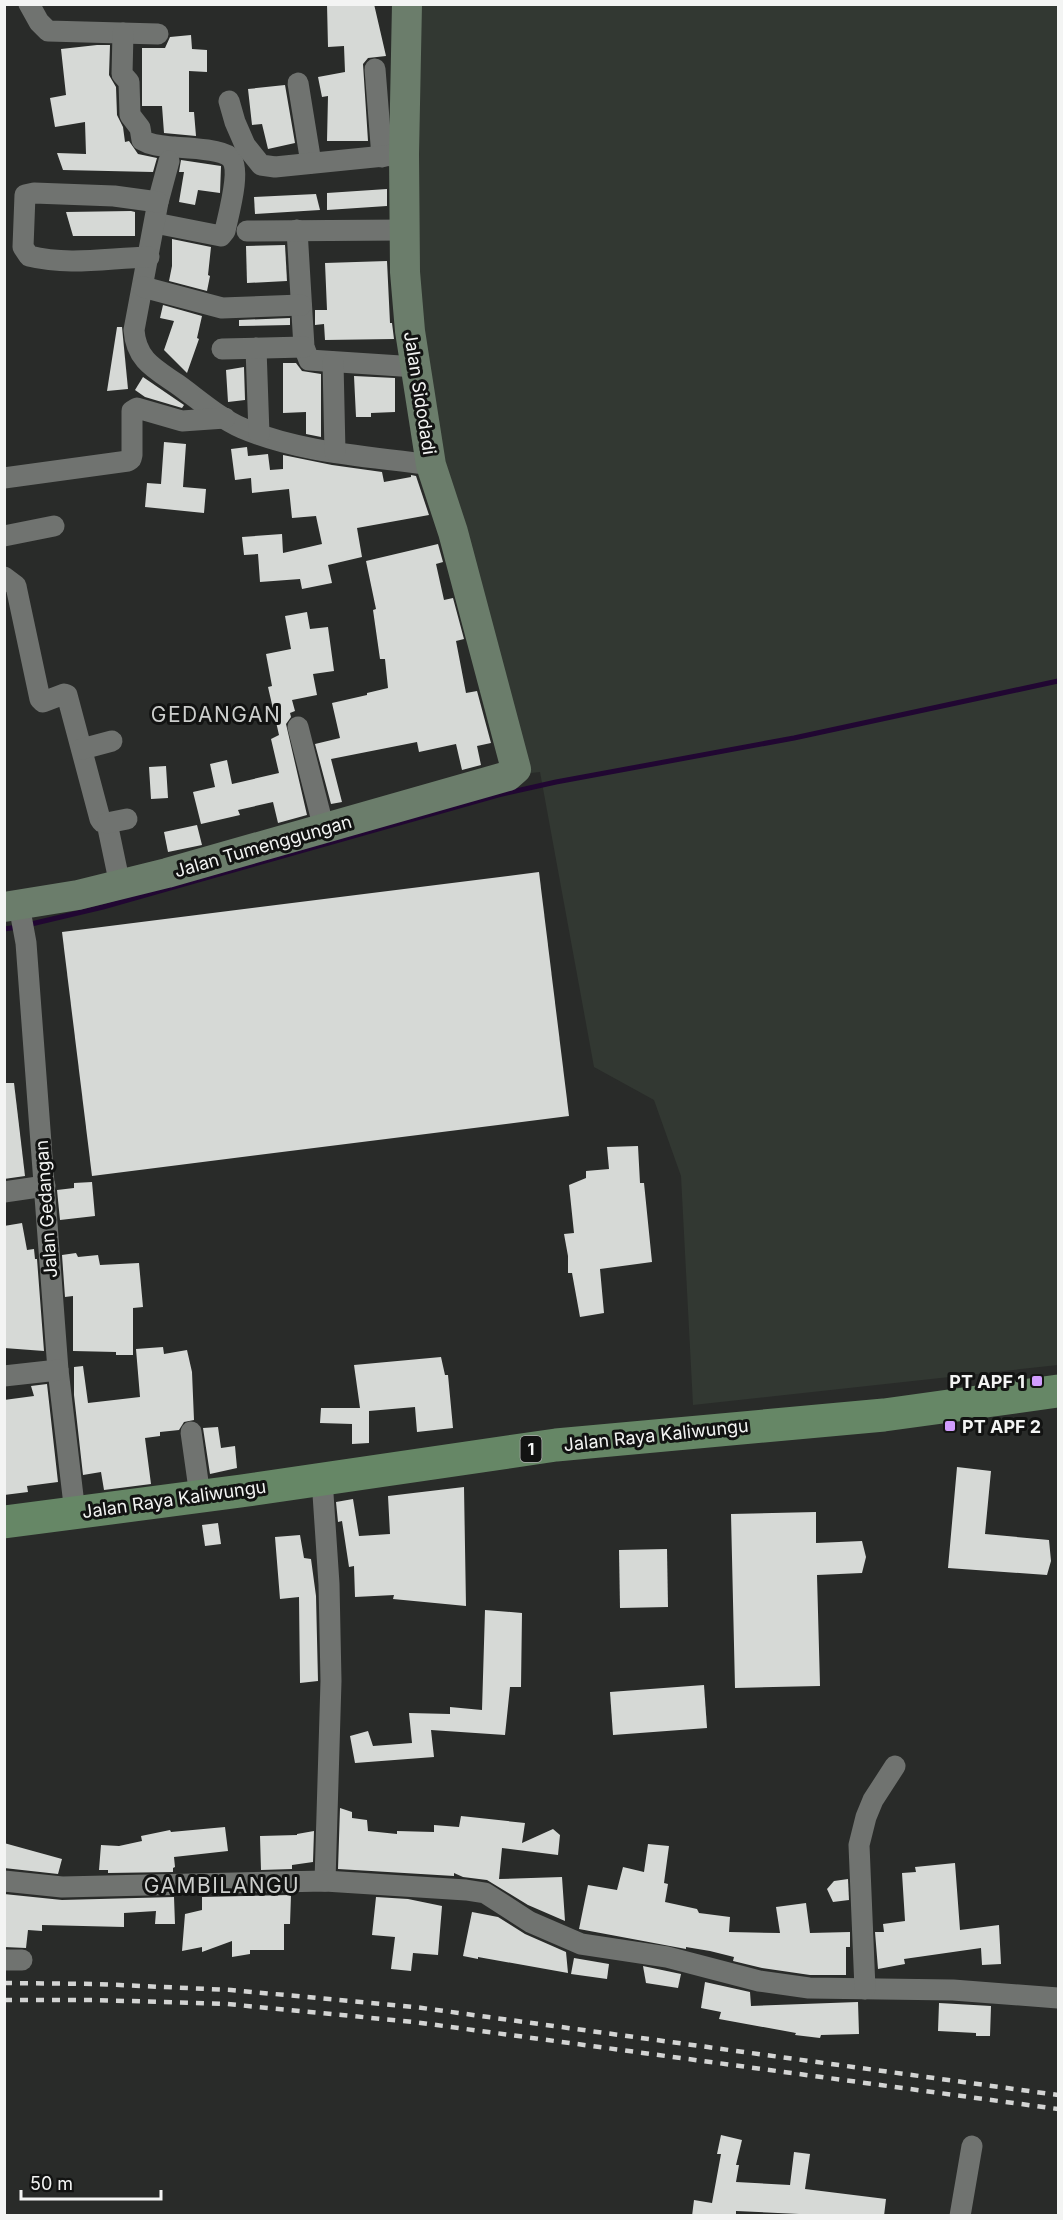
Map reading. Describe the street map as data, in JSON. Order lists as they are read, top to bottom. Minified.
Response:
{"streets":{"main road":["Jalan Raya Kaliwungu","1"],"street":["Jalan Sidodadi","Jalan Tumenggungan","Jalan Gedangan"]},"crossings":[["Jalan Sidodadi","Jalan Tumenggungan"],["Jalan Tumenggungan","Jalan Gedangan"],["Jalan Gedangan","Jalan Raya Kaliwungu"]],"districts":["GEDANGAN","GAMBILANGU"],"places":{"transit":["PT APF 1","PT APF 2"]},"scale_bar":"50 m"}
